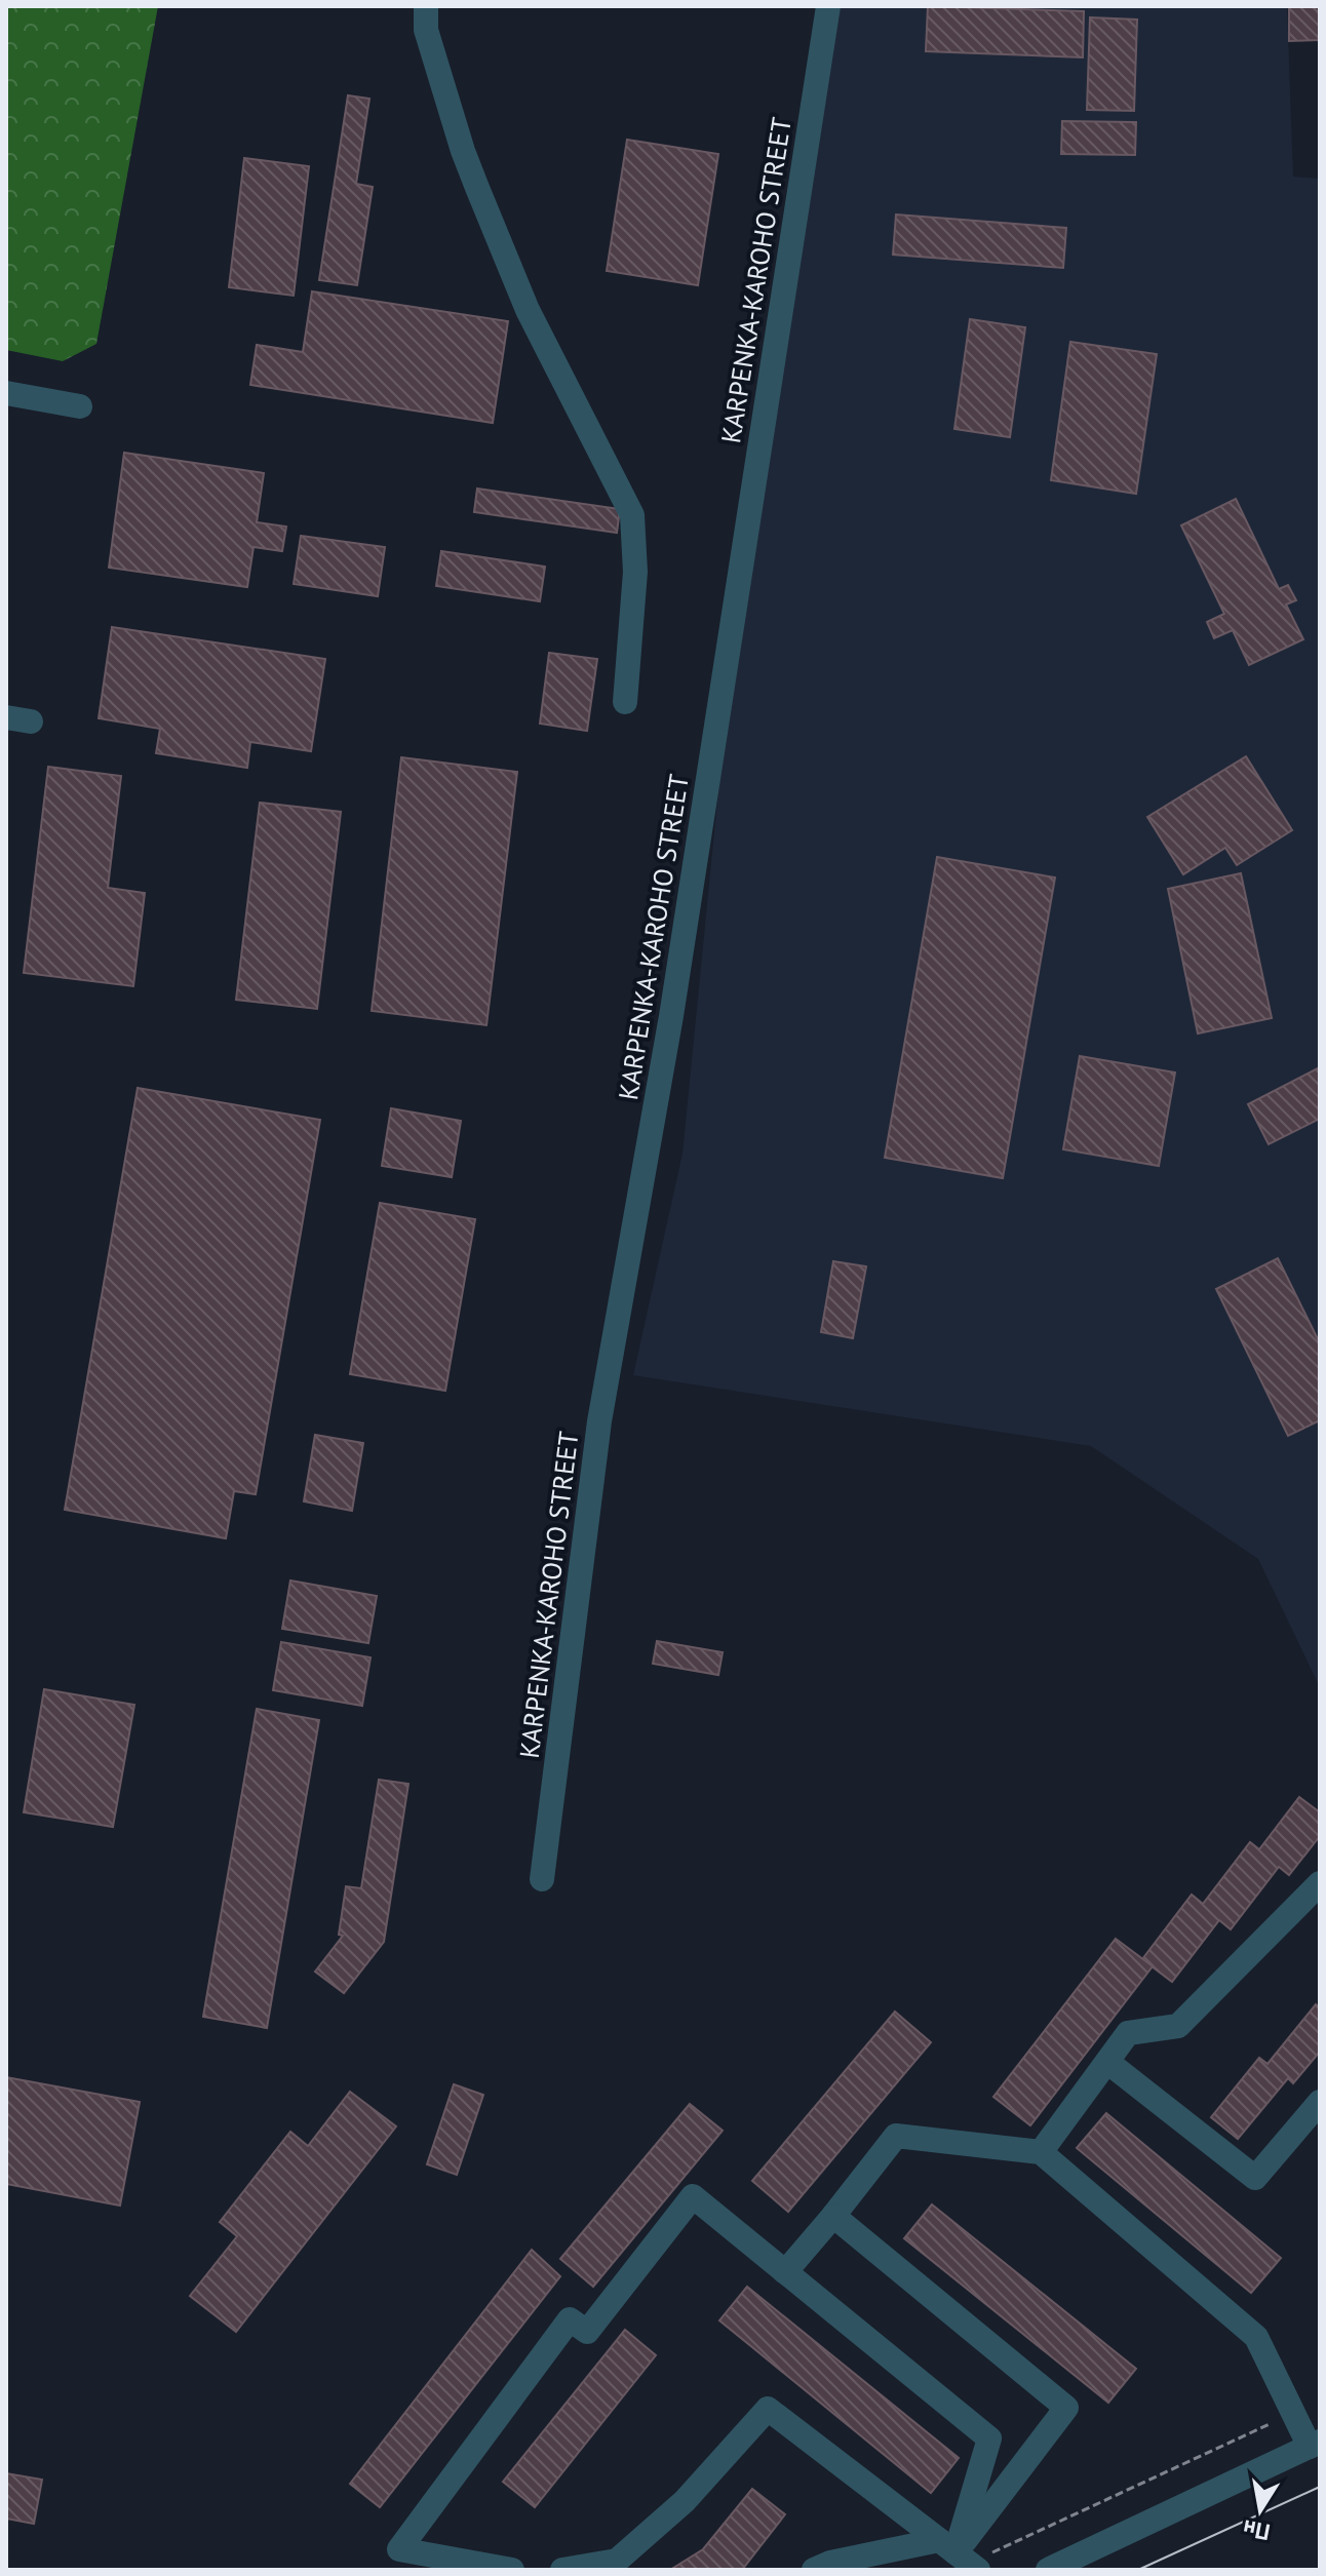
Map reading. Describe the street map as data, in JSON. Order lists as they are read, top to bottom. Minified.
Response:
{"streets":{"street":["KARPENKA-KAROHO STREET"]},"north":"bottom"}
